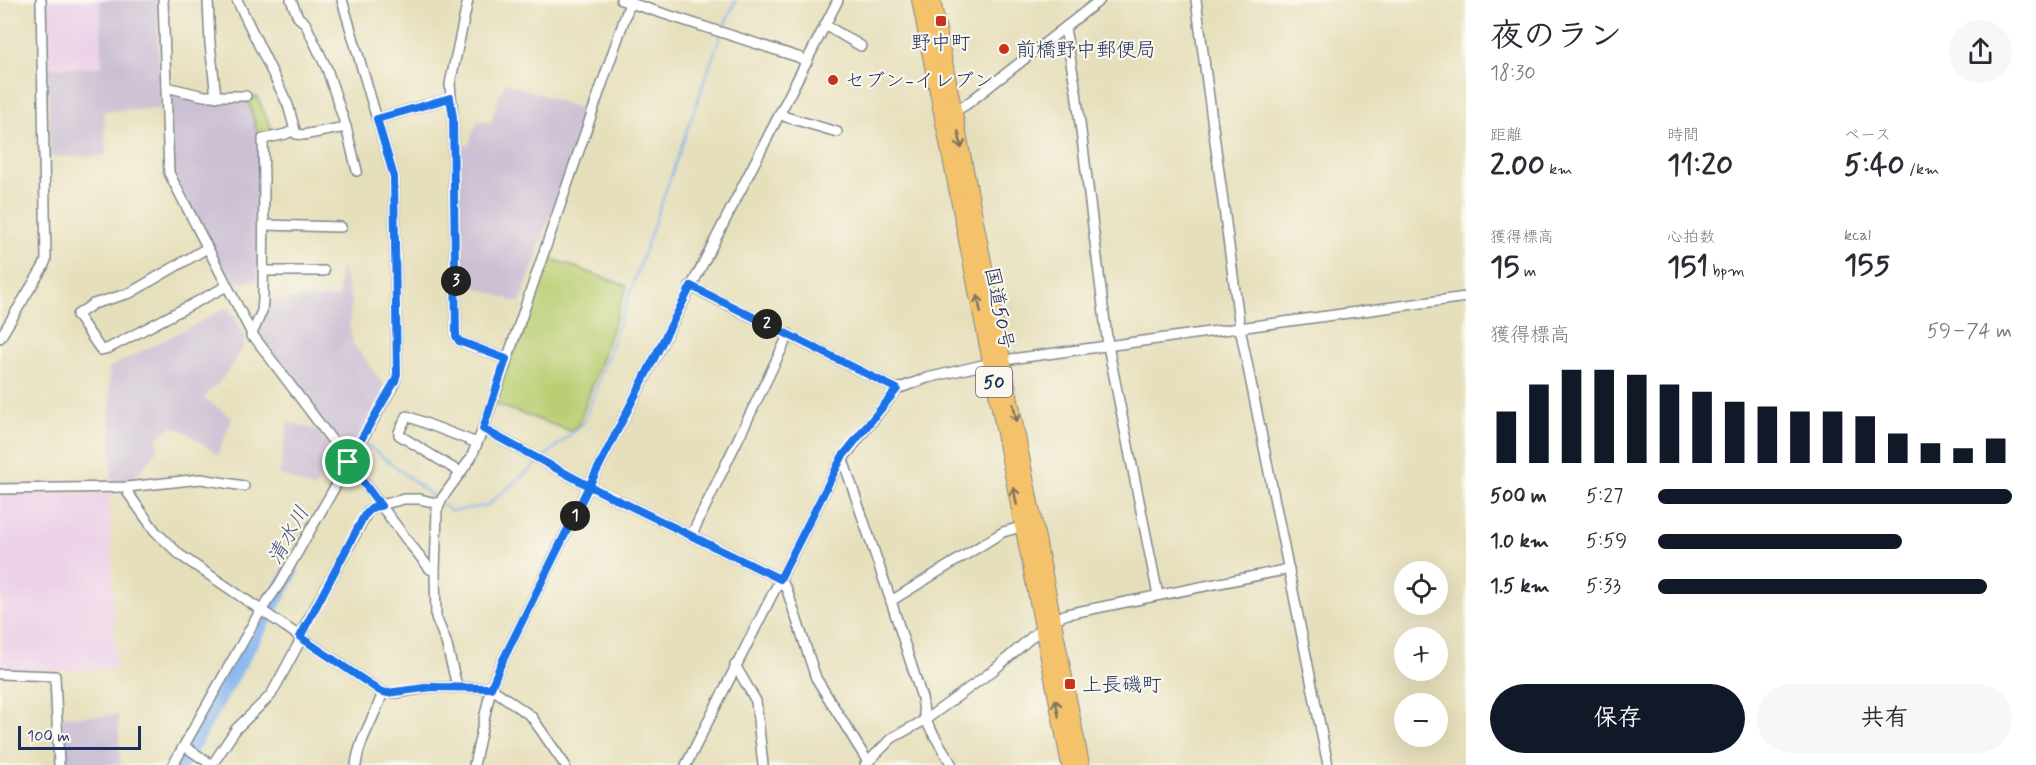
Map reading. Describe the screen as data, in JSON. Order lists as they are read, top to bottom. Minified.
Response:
{"streets":{"highway":["国道50号","50"]},"water":["清水川"],"places":{"transit":["野中町","上長磯町"],"other":["前橋野中郵便局","セブン-イレブン"]},"scale_bar":"100 m","page":{"heading":["夜のラン","18:30"],"stats":[["距離","2.00 km"],["時間","11:20"],["ペース","5:40 /km"],["獲得標高","15 m"],["心拍数","151 bpm"],["kcal","155"]],"pins":["3","2","1"],"chart":["獲得標高","59–74 m"],"list":[{"name":"500 m","note":"5:27"},{"name":"1.0 km","note":"5:59"},{"name":"1.5 km","note":"5:33"}],"map_buttons":["+","−"],"buttons":["保存","共有"],"scale":"100 m"}}
